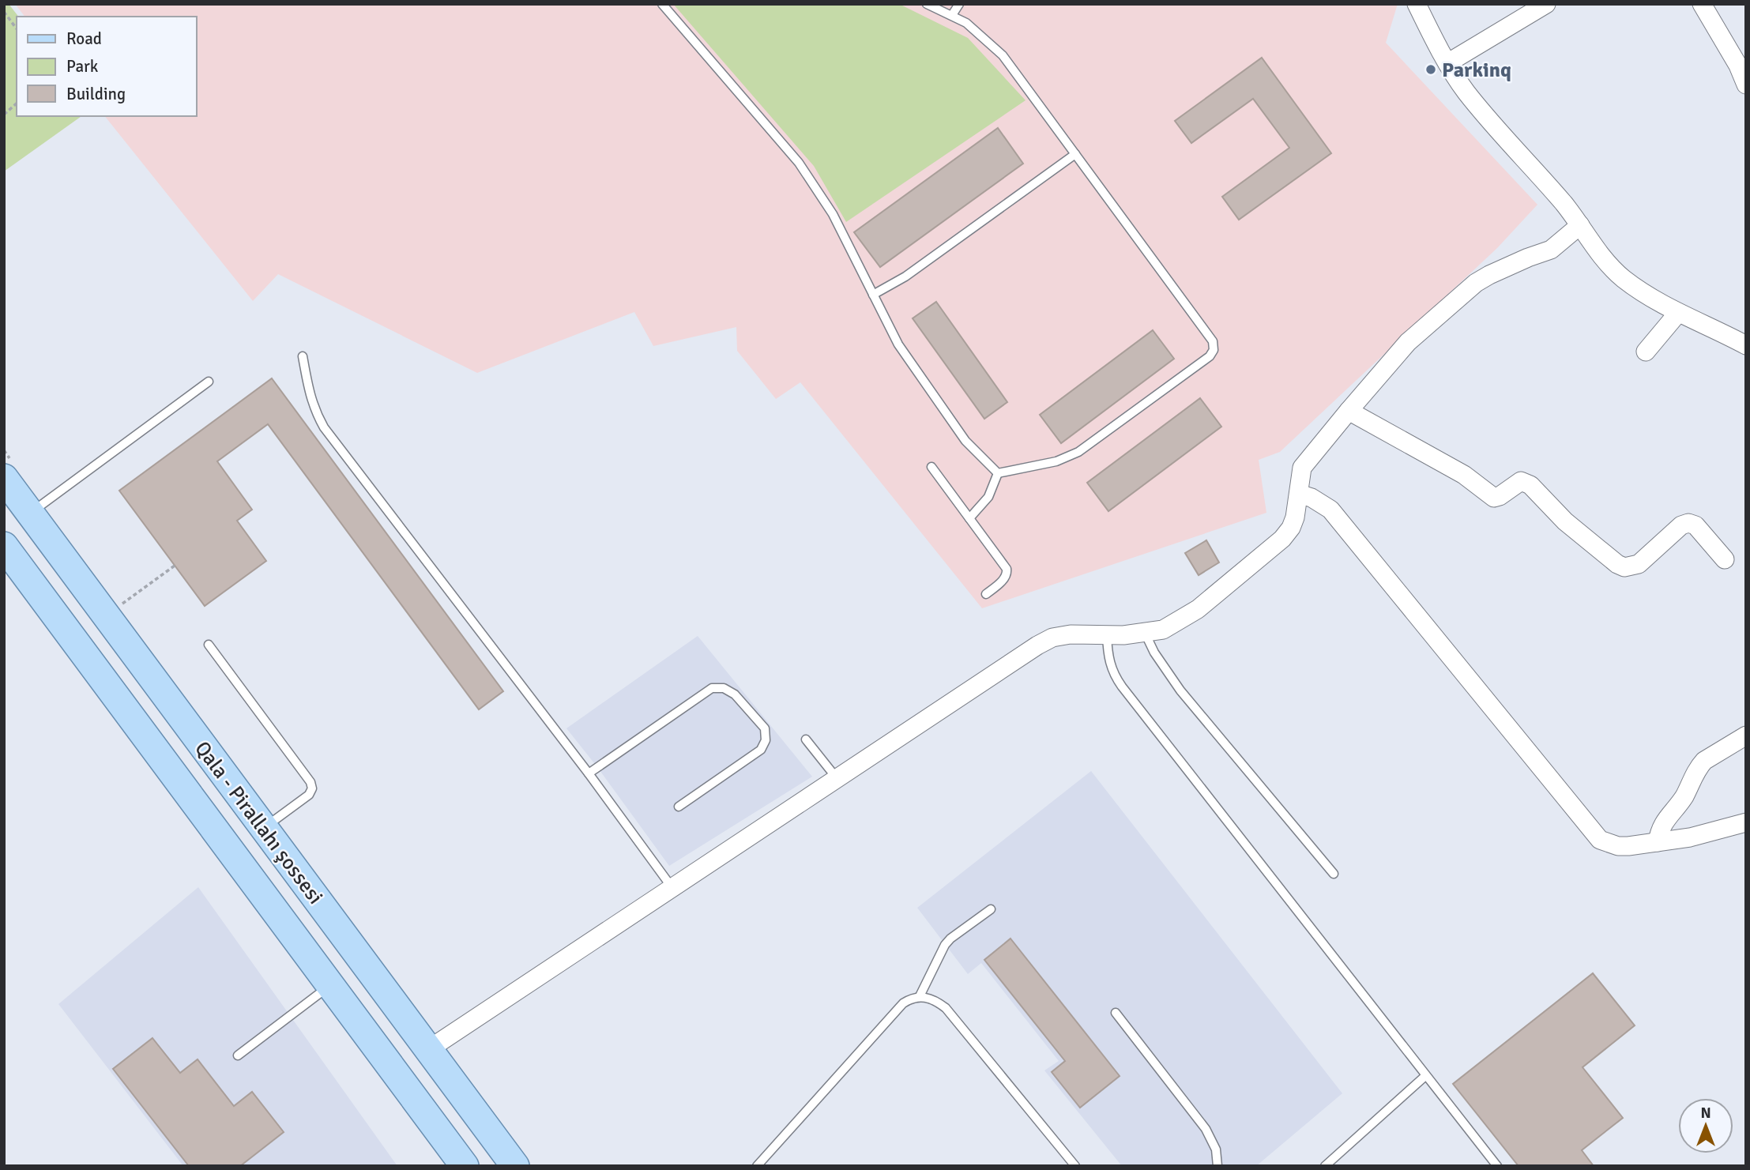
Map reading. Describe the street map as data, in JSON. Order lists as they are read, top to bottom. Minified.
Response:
{"streets":{"main road":["Qala - Pirallahı şossesi"]},"places":["Parkinq"],"legend":["Road","Park","Building"],"north":"top"}
